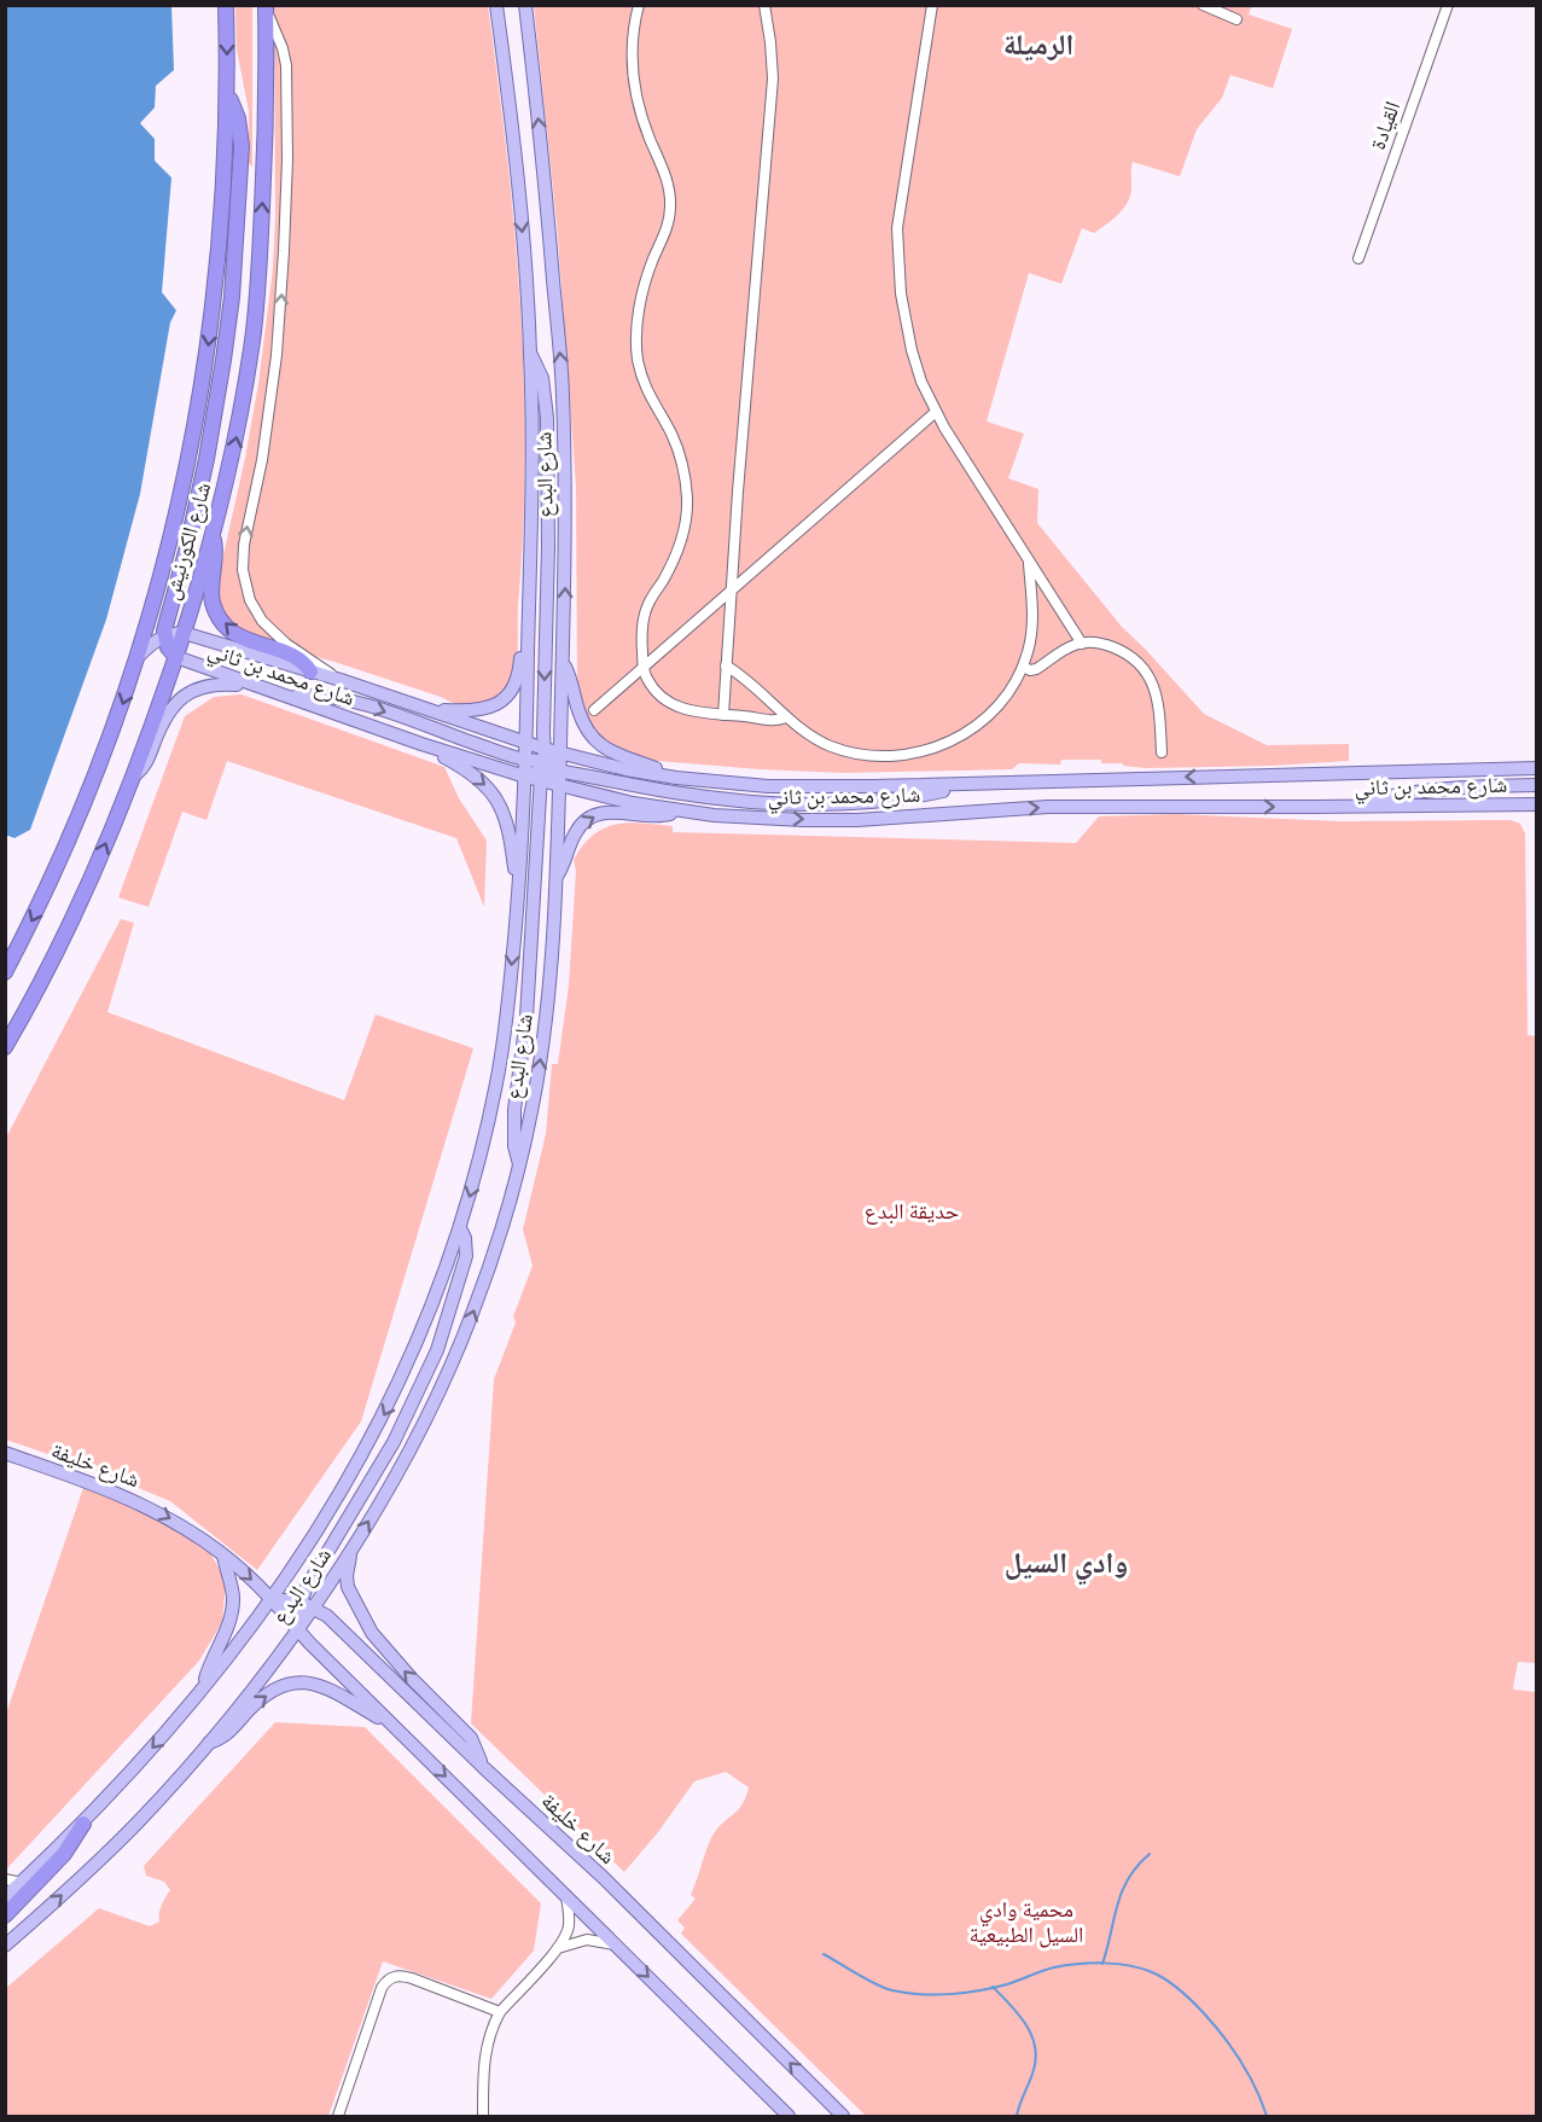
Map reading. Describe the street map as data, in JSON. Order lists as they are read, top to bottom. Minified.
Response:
{"streets":{"highway":["شارع الكورنيش"],"main road":["شارع البدع","شارع محمد بن ثاني","شارع خليفة"],"street":["القيادة"]},"crossings":[["شارع البدع","شارع محمد بن ثاني"],["شارع البدع","شارع خليفة"],["شارع الكورنيش","شارع محمد بن ثاني"]],"districts":["الرميلة","وادي السيل"],"parks":["حديقة البدع","محمية وادي السيل الطبيعية"]}
